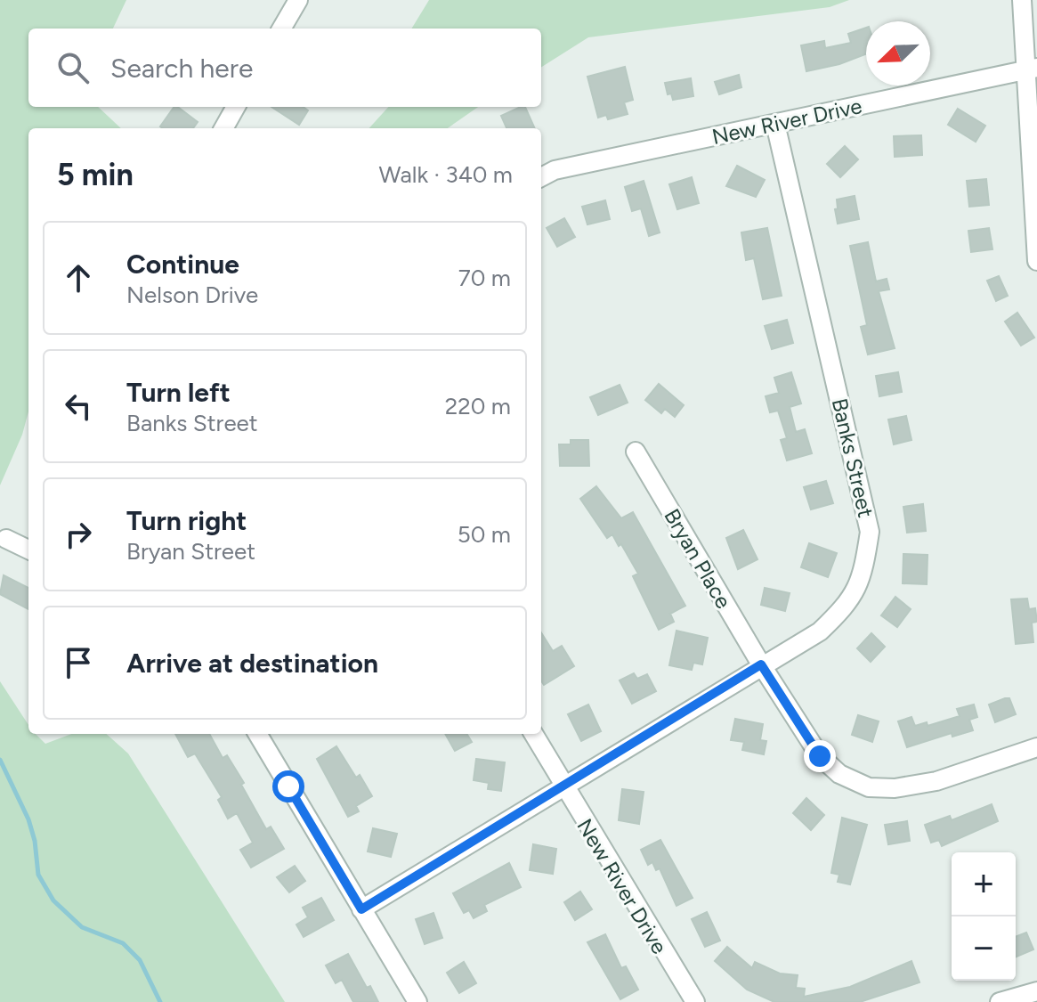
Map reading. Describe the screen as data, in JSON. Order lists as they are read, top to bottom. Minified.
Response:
{"streets":{"street":["New River Drive","Banks Street","Bryan Place"]},"crossings":[["New River Drive","Banks Street"],["Banks Street","Bryan Place"]],"north":"bottom left","page":{"search":"Search here","heading":["5 min","Walk · 340 m"],"list":[["Continue","Nelson Drive","70 m"],["Turn left","Banks Street","220 m"],["Turn right","Bryan Street","50 m"],"Arrive at destination"],"map_buttons":["+","−"]}}
